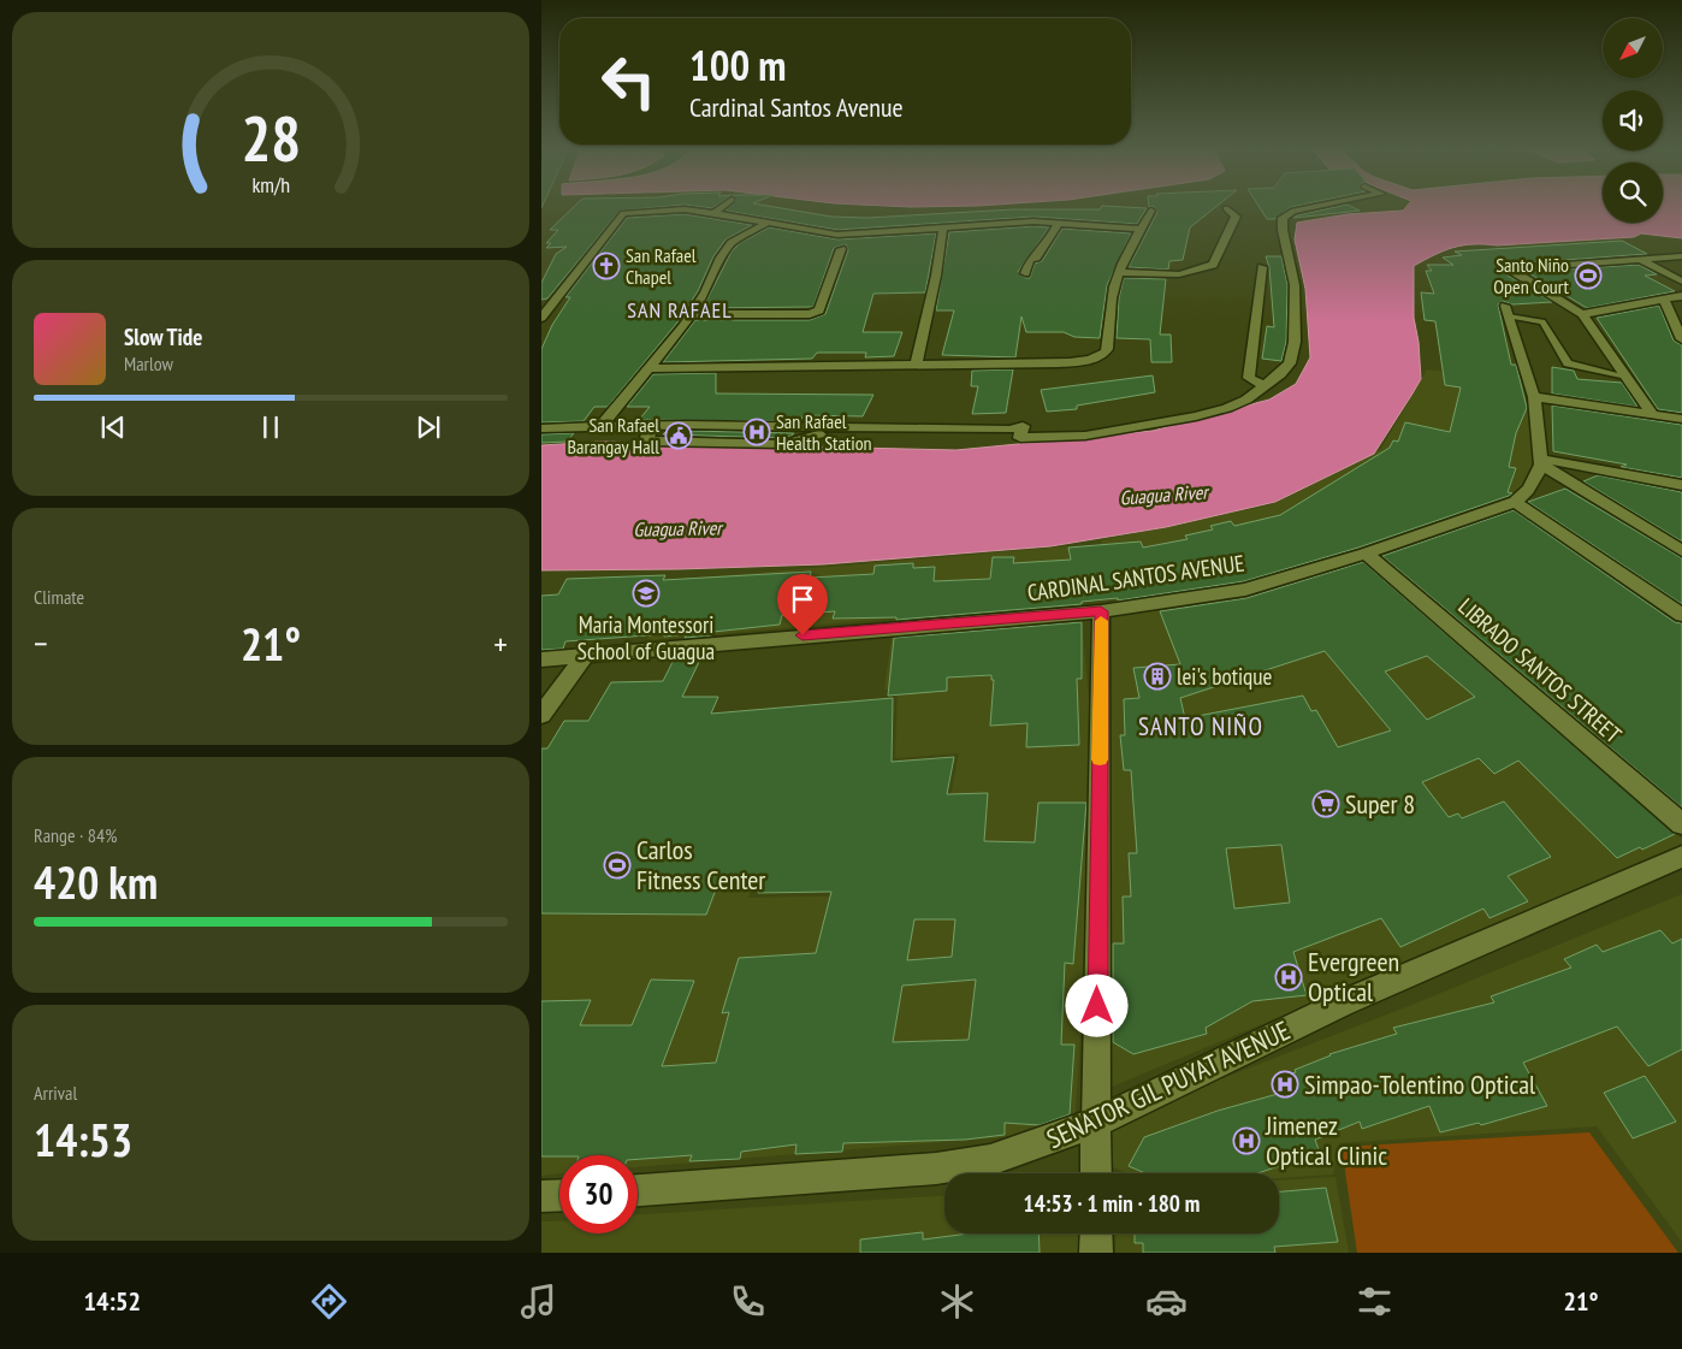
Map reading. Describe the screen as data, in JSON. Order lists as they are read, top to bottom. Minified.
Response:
{"streets":{"street":["CARDINAL SANTOS AVENUE","LIBRADO SANTOS STREET","SENATOR GIL PUYAT AVENUE"]},"crossings":[["CARDINAL SANTOS AVENUE","LIBRADO SANTOS STREET"]],"districts":["SAN RAFAEL","SANTO NIÑO"],"water":["Guagua River"],"places":{"church":["San Rafael Chapel"],"sports":["Santo Niño Open Court","Carlos Fitness Center"],"hospital":["San Rafael Health Station","Evergreen Optical","Simpao-Tolentino Optical","Jimenez Optical Clinic"],"public building":["San Rafael Barangay Hall"],"school or university":["Maria Montessori School of Guagua"],"building":["lei's botique"],"supermarket":["Super 8"]},"north":"bottom left","page":{"turn":["100 m","Cardinal Santos Avenue"],"song":["Slow Tide","Marlow"],"tile":["Climate",["Range · 84%","420 km"],["Arrival","14:53"]],"heat":["−","21°","+"],"limit":"30","trip":"14:53 · 1 min · 180 m","tabs":["14:52","21°"],"gauge":["28","km/h"]}}
